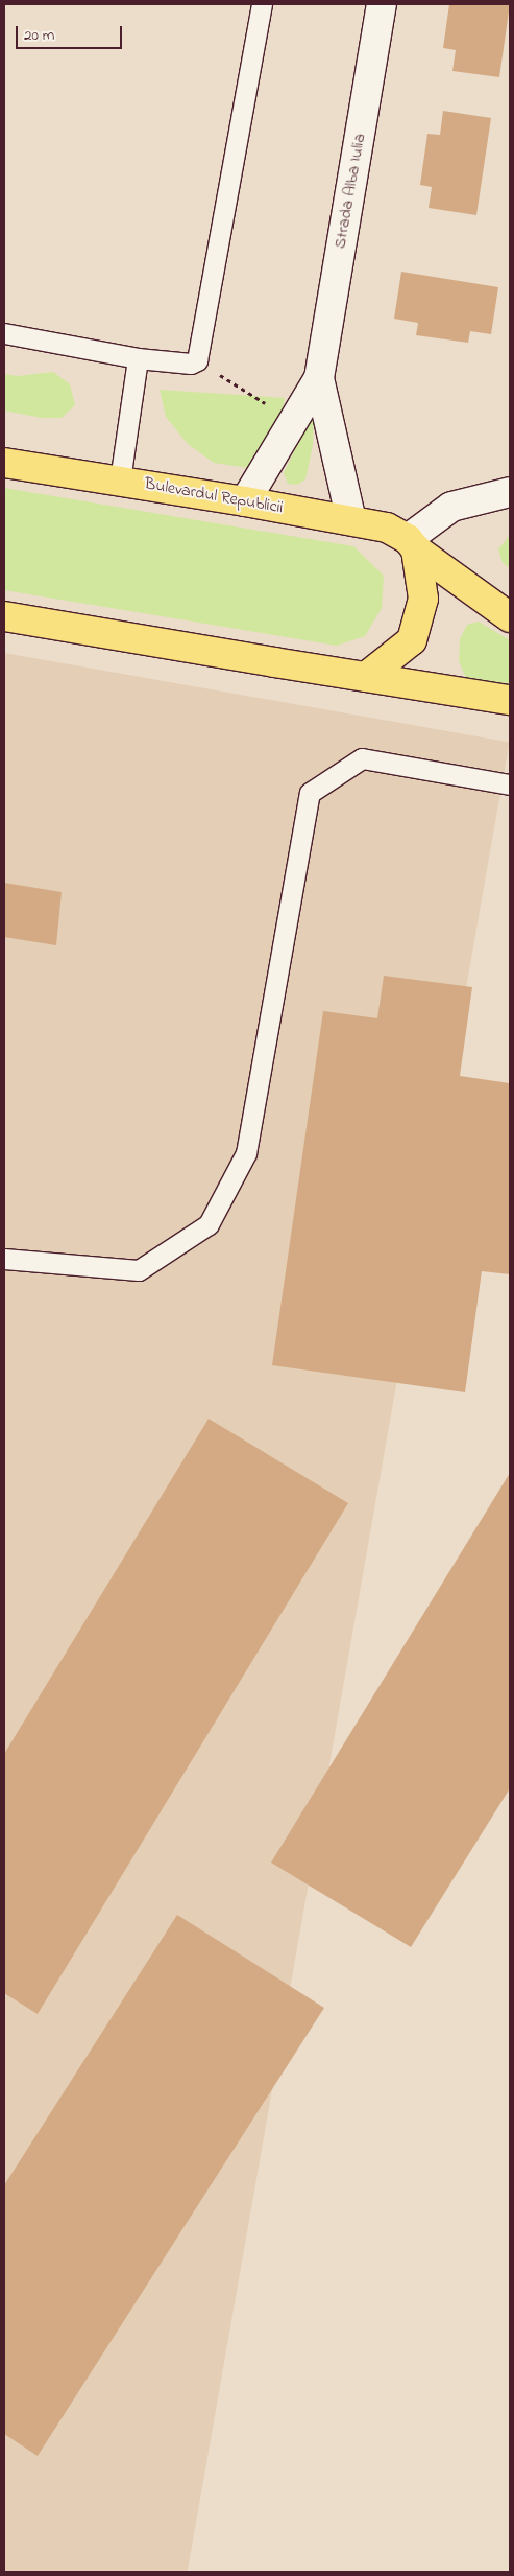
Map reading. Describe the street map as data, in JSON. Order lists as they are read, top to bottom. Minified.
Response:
{"streets":{"main road":["Bulevardul Republicii"],"street":["Strada Alba Iulia"]},"crossings":[["Strada Alba Iulia","Bulevardul Republicii"]],"scale_bar":"20 m"}
